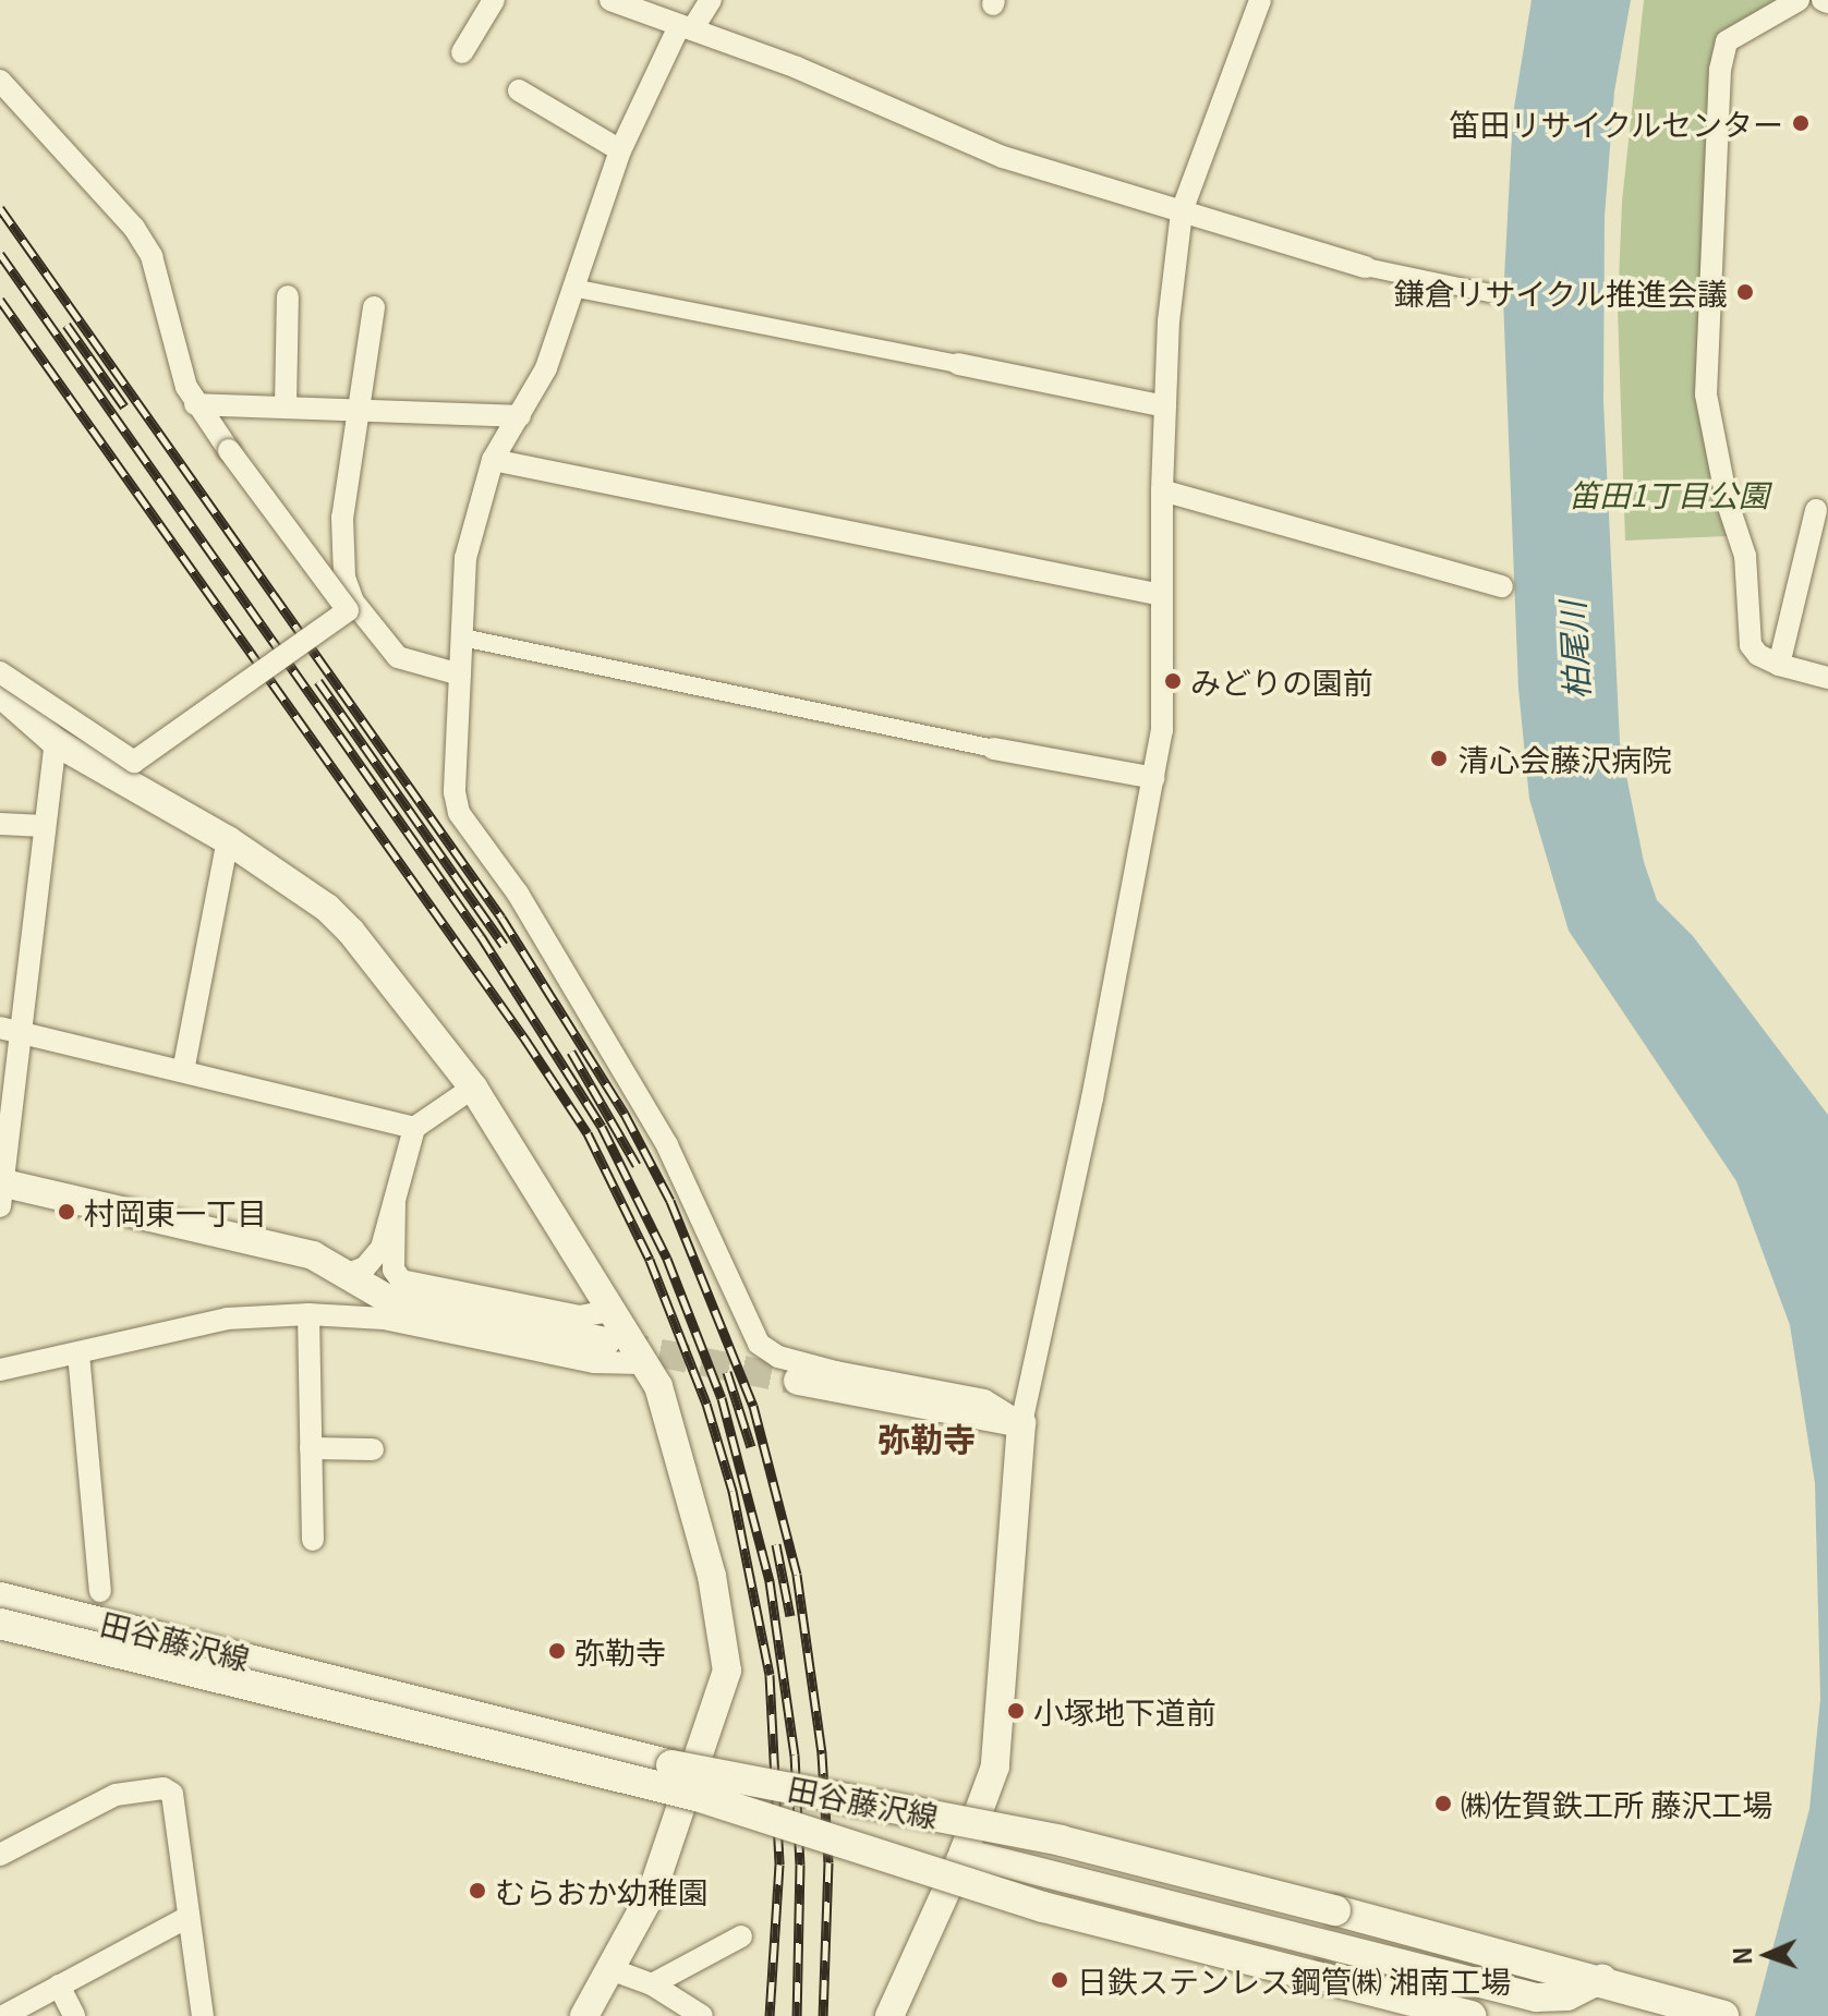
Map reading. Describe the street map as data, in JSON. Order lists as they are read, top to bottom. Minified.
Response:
{"streets":{"main road":["田谷藤沢線"]},"districts":["弥勒寺"],"water":["柏尾川"],"parks":["笛田1丁目公園"],"places":["笛田リサイクルセンター","鎌倉リサイクル推進会議","みどりの園前","清心会藤沢病院","村岡東一丁目","弥勒寺","小塚地下道前","㈱佐賀鉄工所 藤沢工場","むらおか幼稚園","日鉄ステンレス鋼管㈱ 湘南工場"],"north":"left"}
